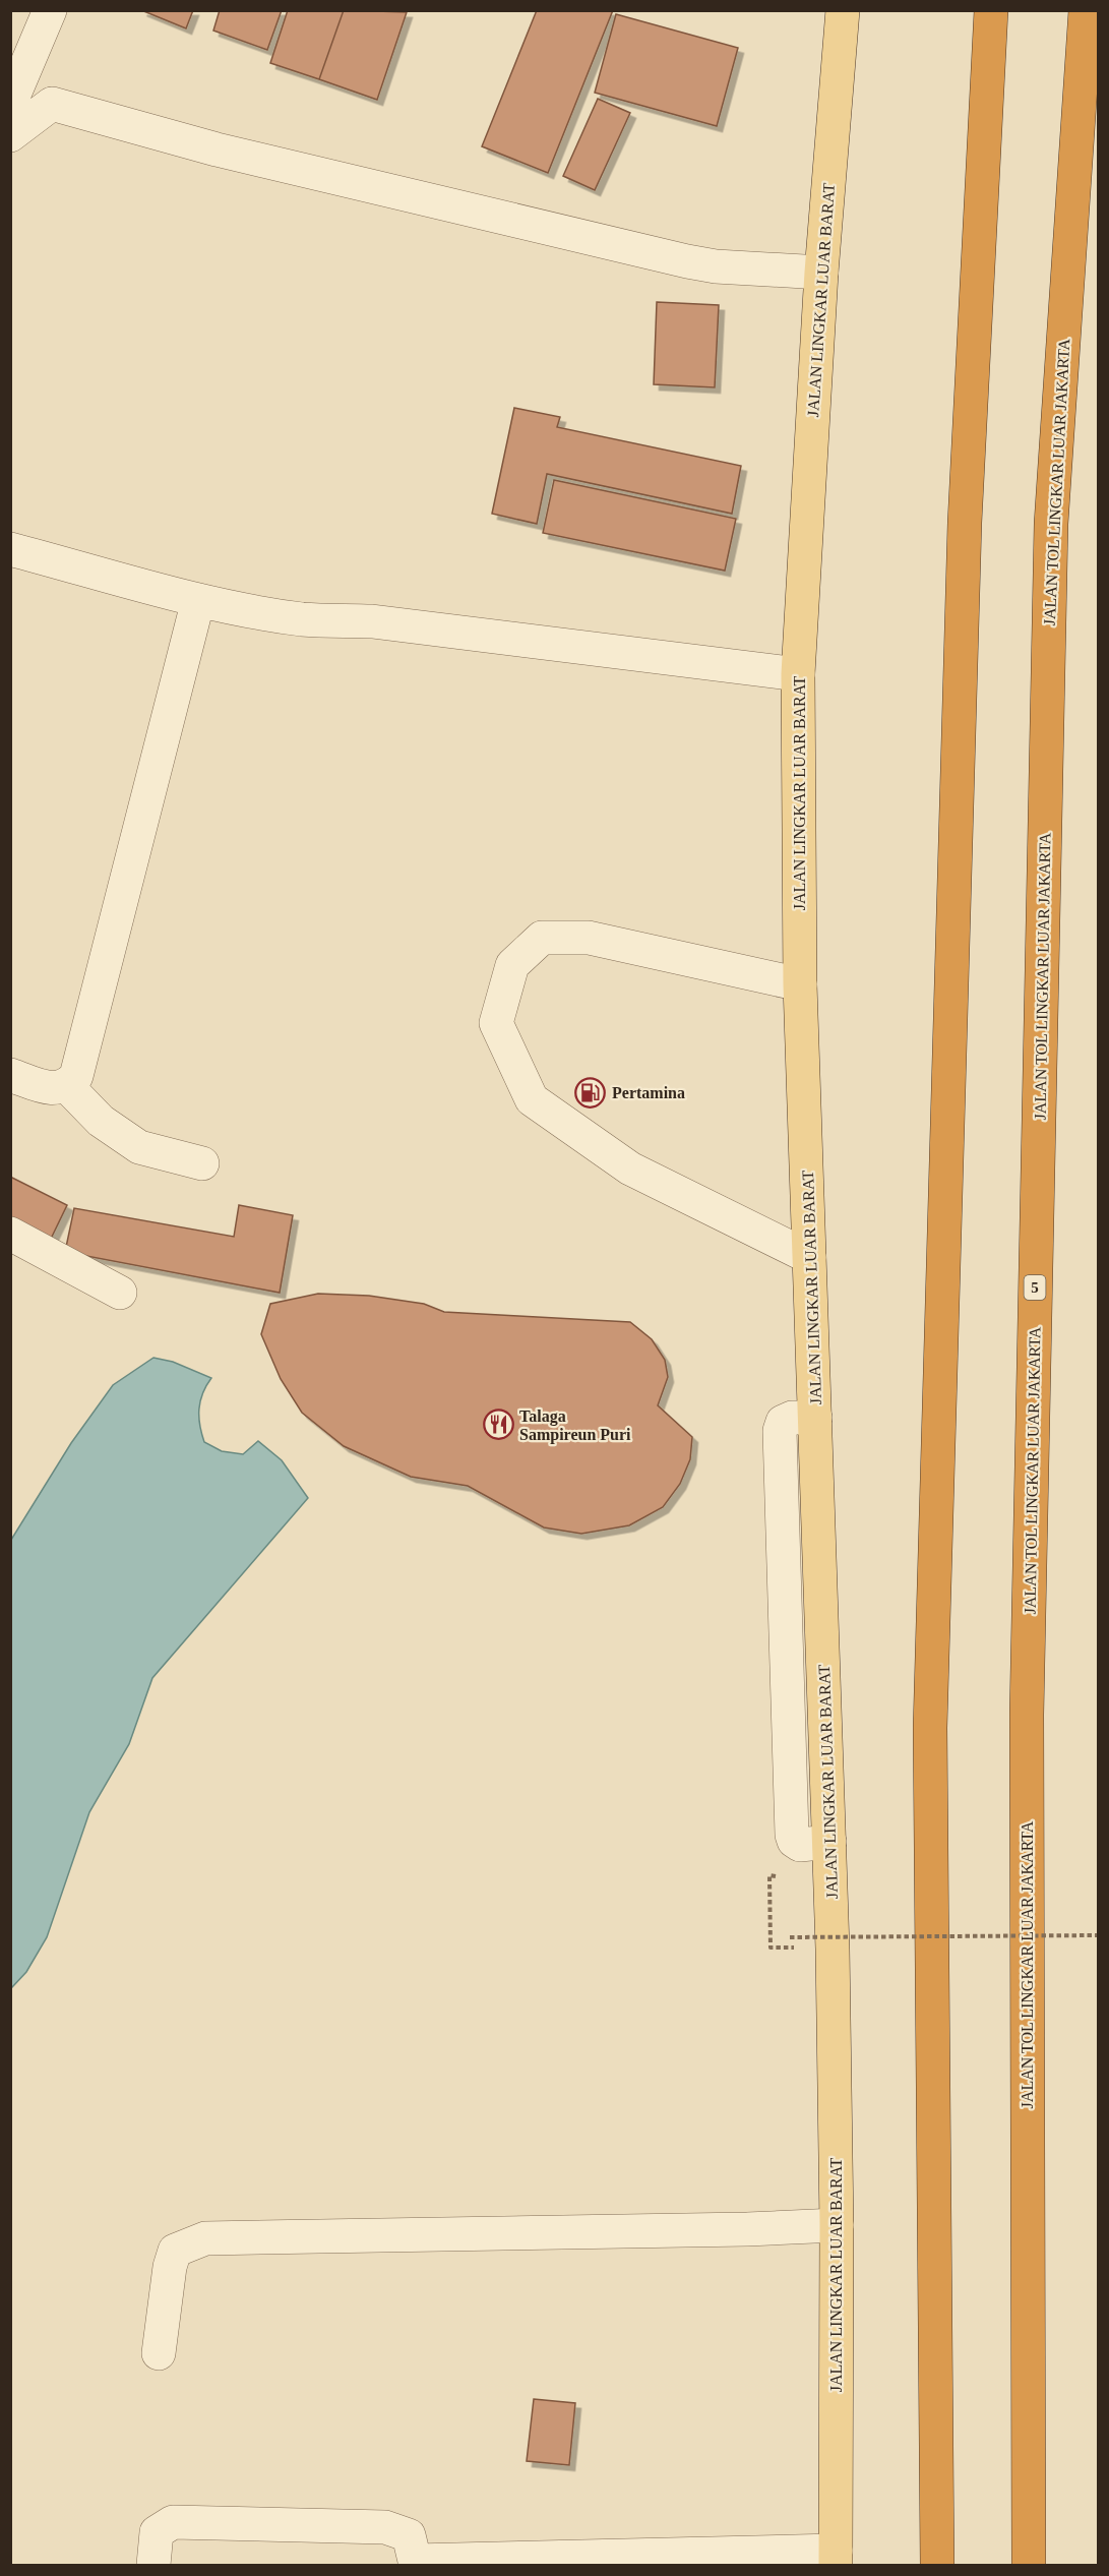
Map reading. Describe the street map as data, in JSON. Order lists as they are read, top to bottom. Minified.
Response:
{"streets":{"highway":["JALAN TOL LINGKAR LUAR JAKARTA","5"],"main road":["JALAN LINGKAR LUAR BARAT"]},"places":{"fuel station":["Pertamina"],"restaurant":["Talaga Sampireun Puri"]}}
